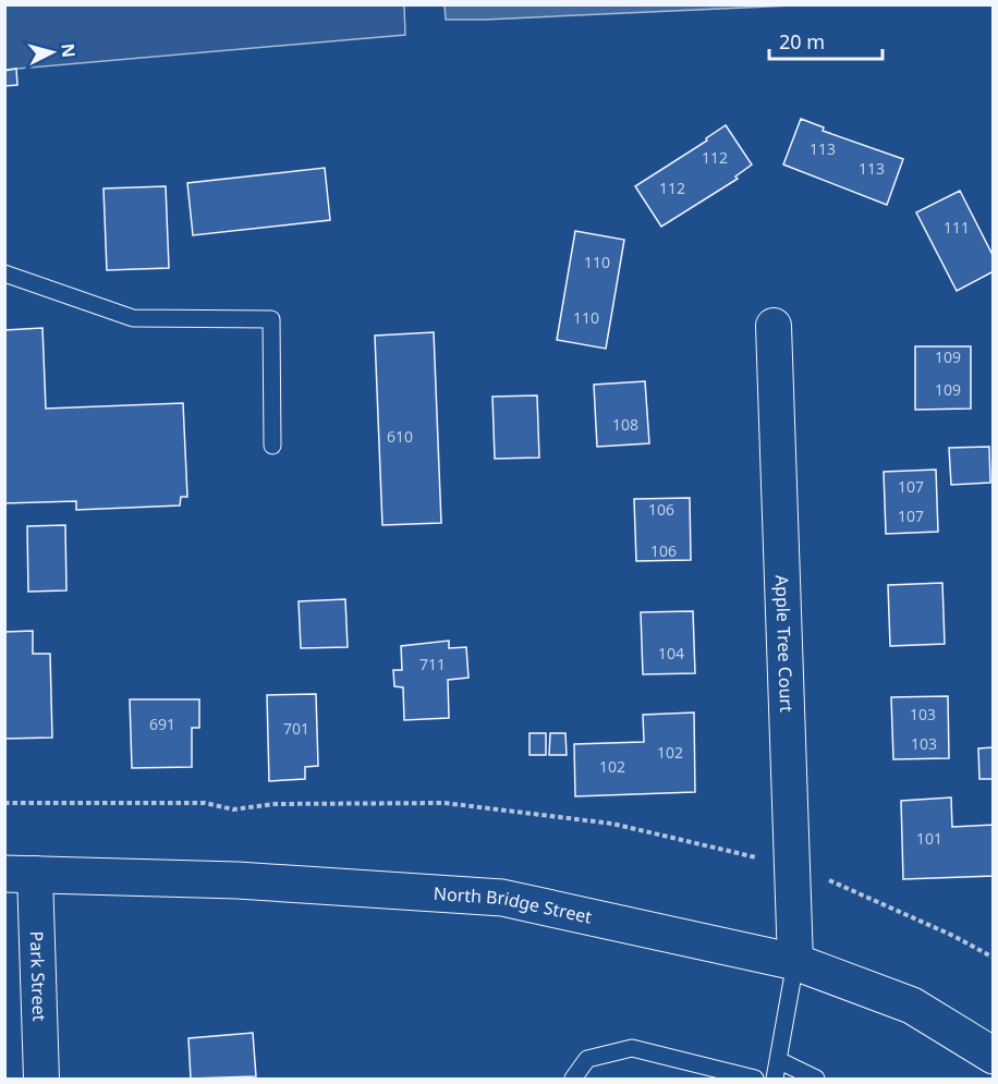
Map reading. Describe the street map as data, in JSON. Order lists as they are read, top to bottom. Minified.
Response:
{"streets":{"highway":["North Bridge Street"],"street":["Apple Tree Court","Park Street"]},"crossings":[["Apple Tree Court","North Bridge Street"],["North Bridge Street","Park Street"]],"house_numbers":["113","112","113","112","111","110","110","109","109","108","610","107","106","107","106","104","711","103","691","701","103","102","102","101"],"scale_bar":"20 m","north":"right"}
